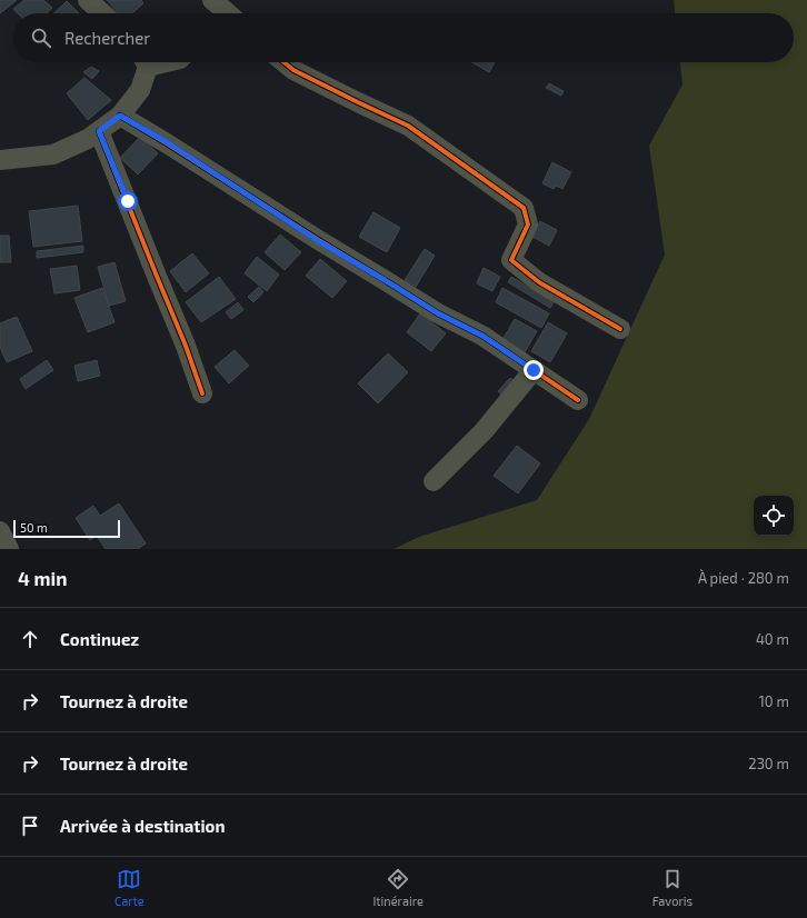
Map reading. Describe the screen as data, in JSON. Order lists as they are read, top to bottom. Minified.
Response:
{"scale_bar":"50 m","page":{"search":"Rechercher","scale":"50 m","heading":["4 min","À pied · 280 m"],"list":[["Continuez","40 m"],["Tournez à droite","10 m"],["Tournez à droite","230 m"],"Arrivée à destination"],"nav":["Carte","Itinéraire","Favoris"]}}
